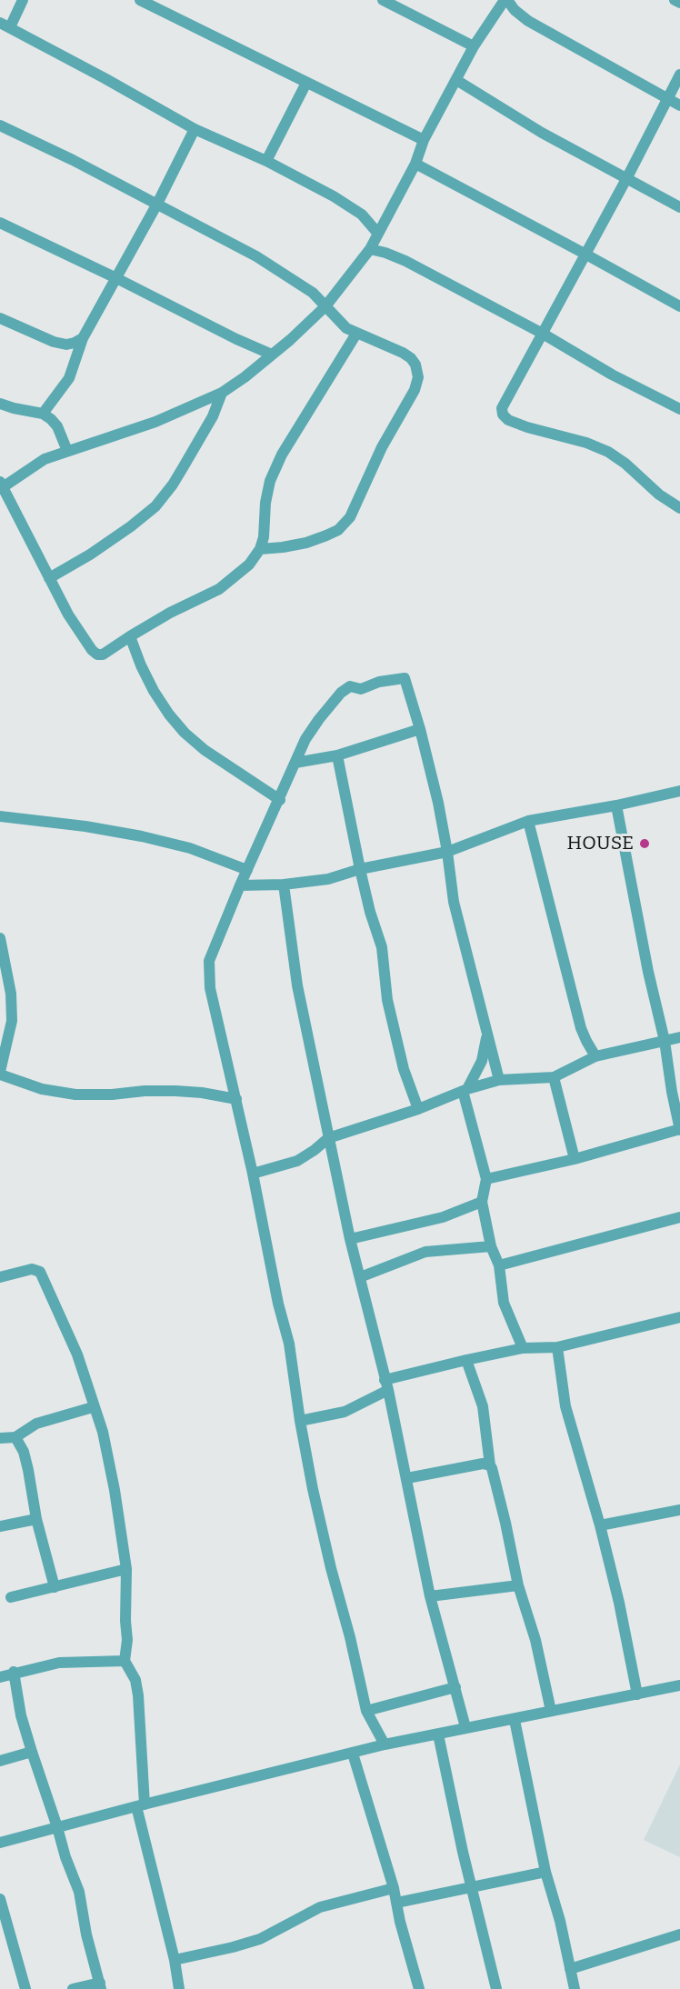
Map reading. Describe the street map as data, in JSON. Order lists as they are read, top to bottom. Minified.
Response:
{"places":["HOUSE"]}
